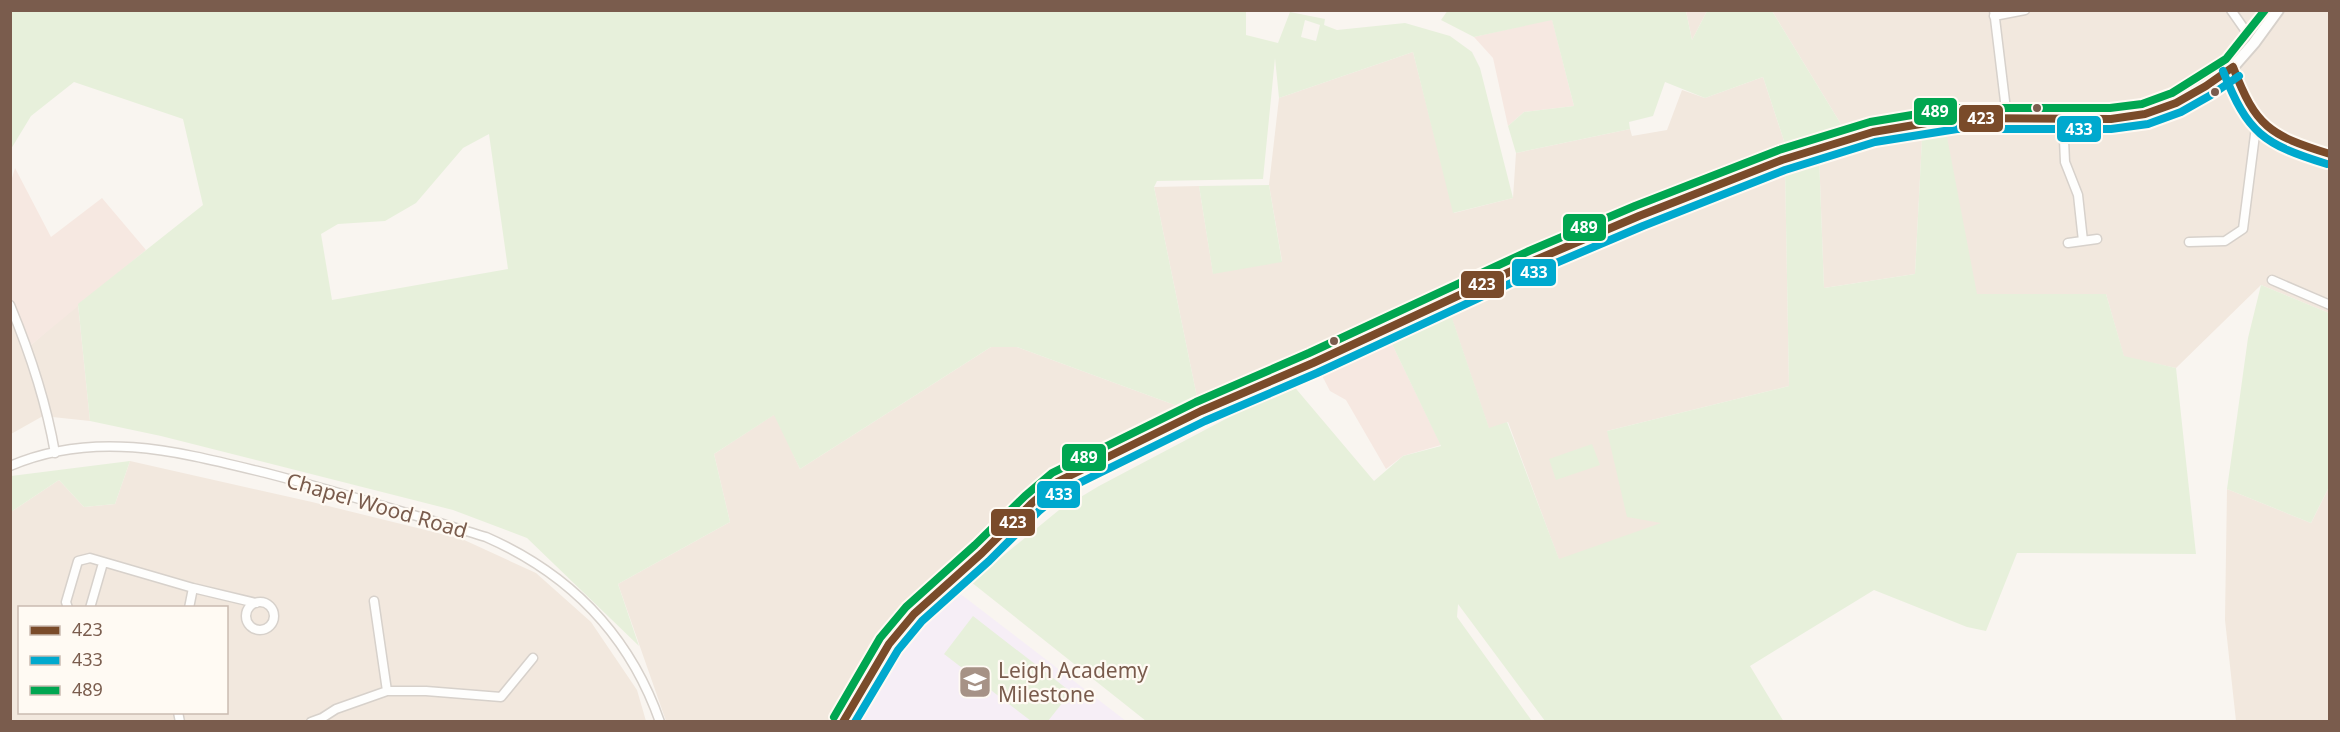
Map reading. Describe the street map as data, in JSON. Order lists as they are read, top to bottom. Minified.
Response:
{"streets":{"street":["Chapel Wood Road"]},"places":{"school or university":["Leigh Academy Milestone"]},"lines":["transit line 489","transit line 423","transit line 433"],"legend":["423","433","489"]}
